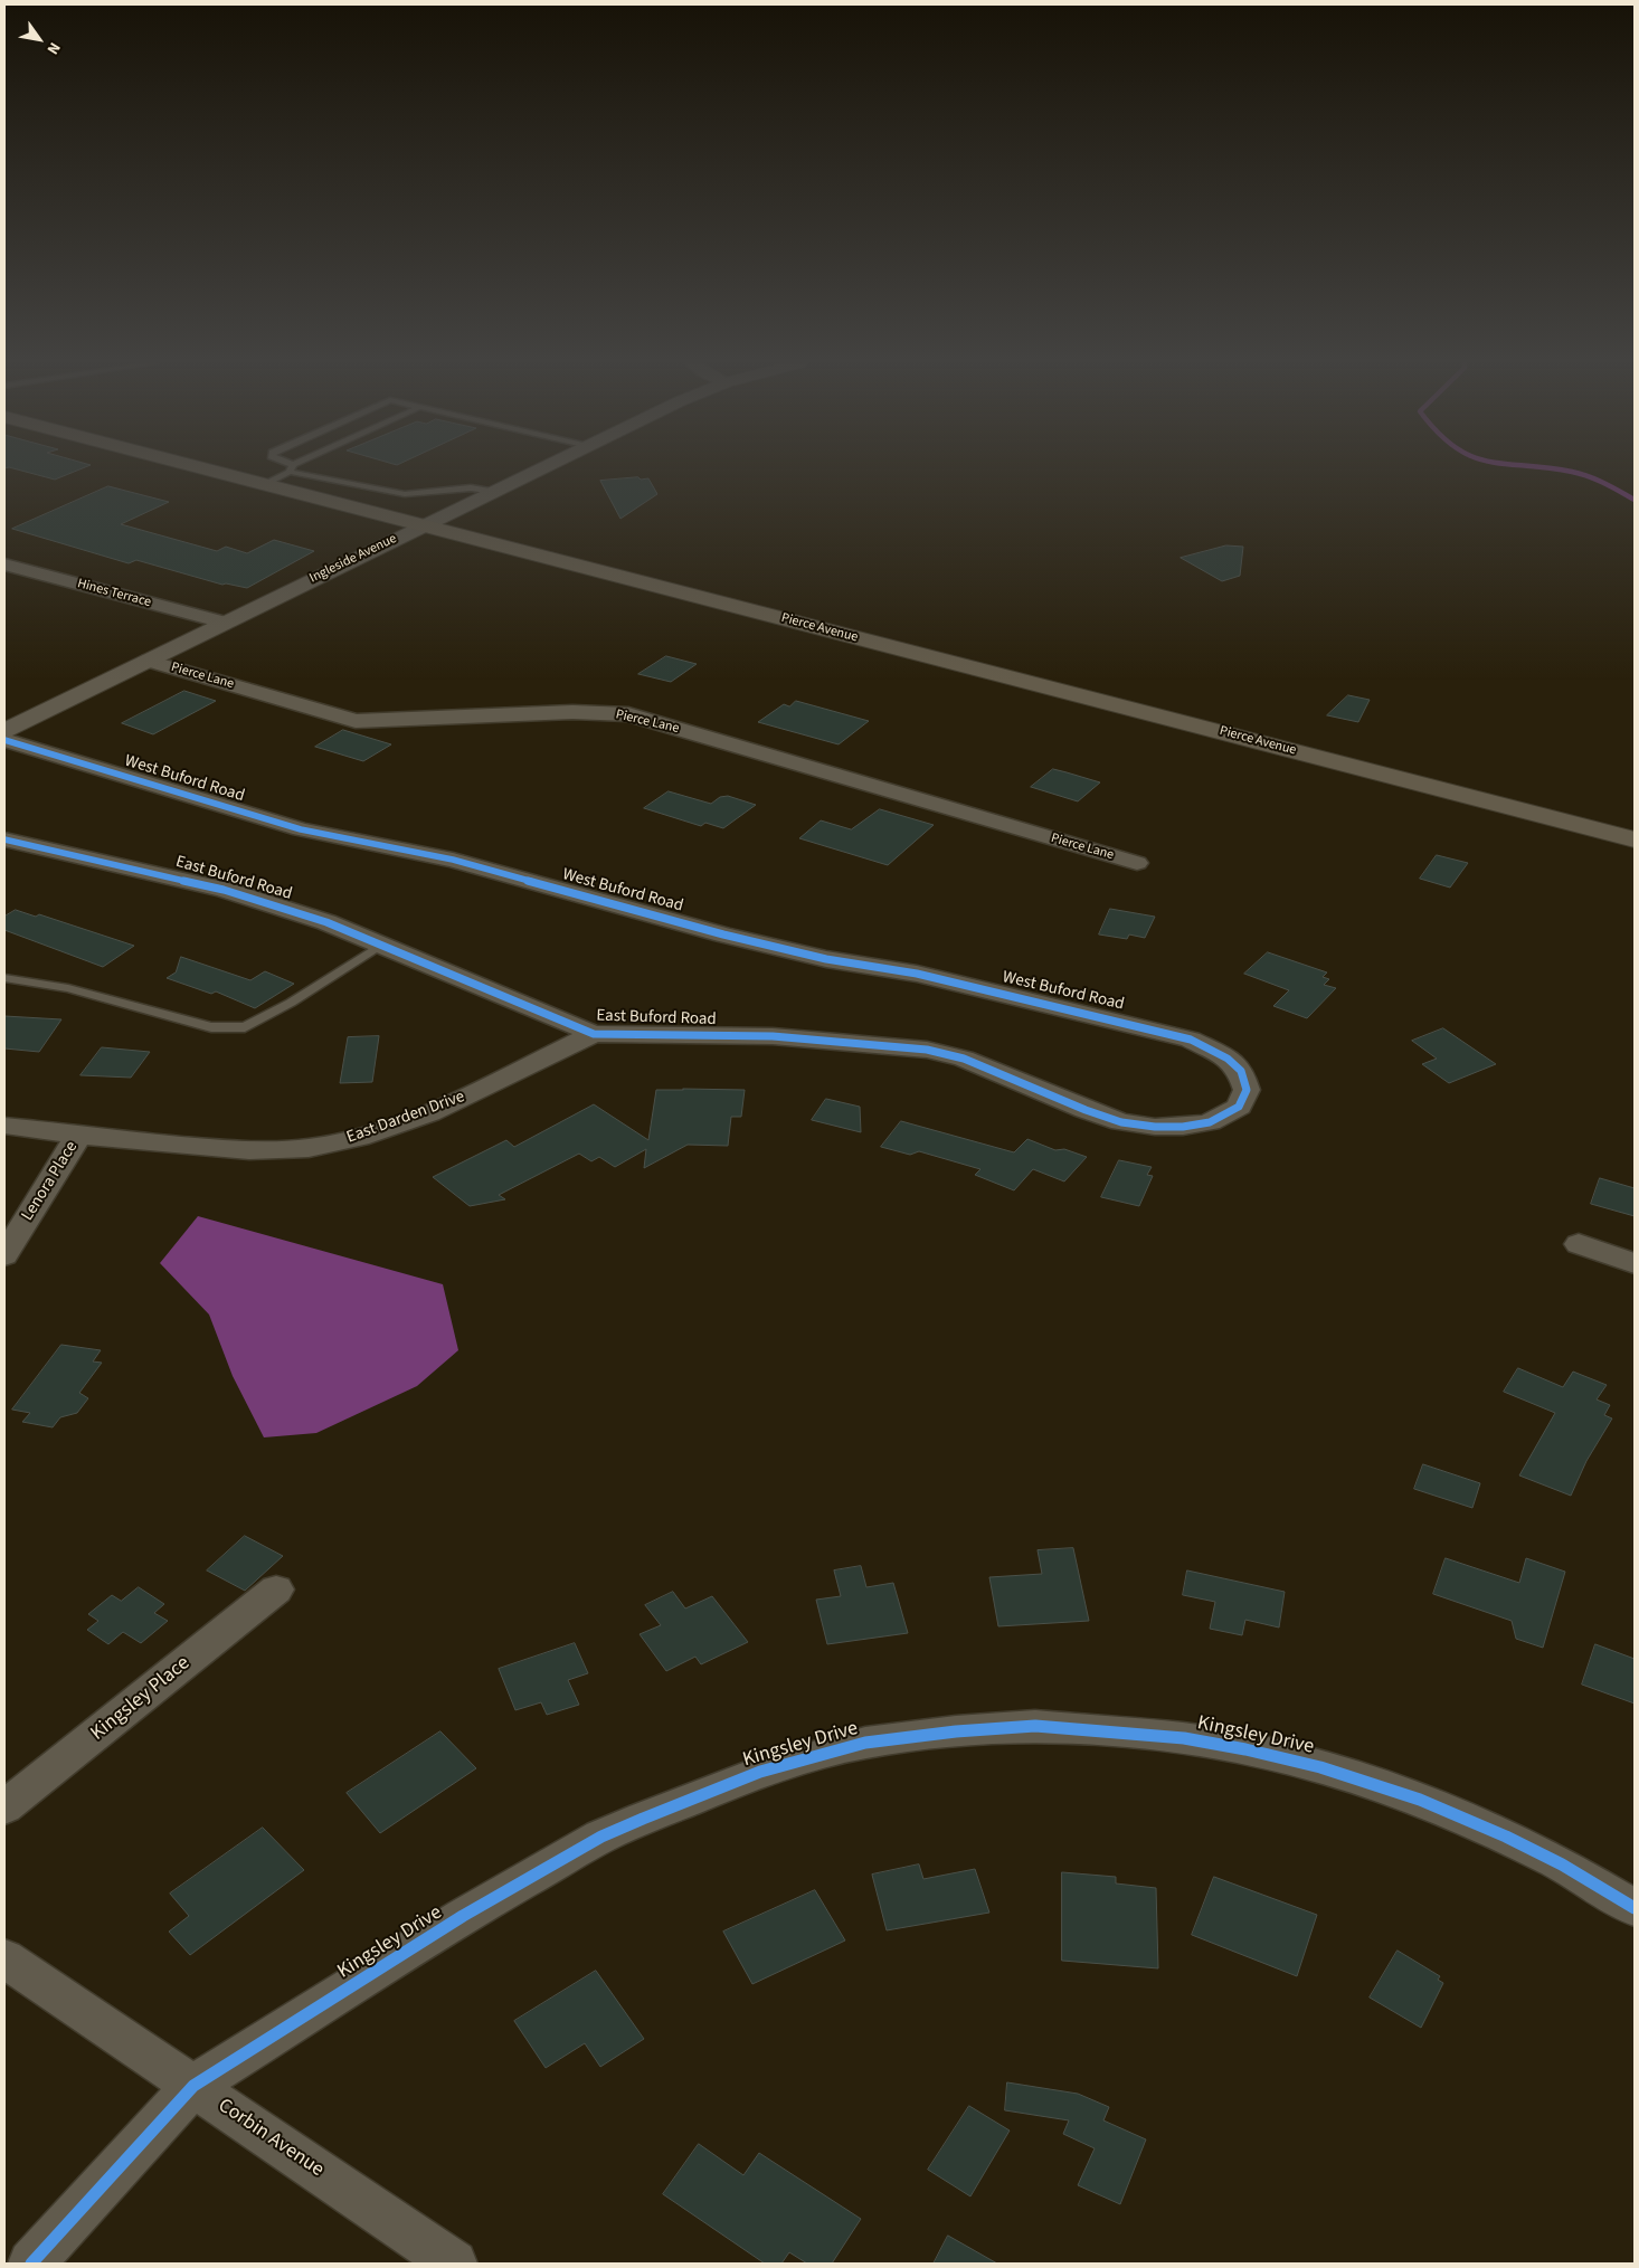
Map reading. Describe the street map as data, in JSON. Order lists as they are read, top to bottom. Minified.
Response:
{"streets":{"main road":["Pierce Avenue"],"street":["Ingleside Avenue","Hines Terrace","Pierce Lane","West Buford Road","East Buford Road","East Darden Drive","Lenora Place","Kingsley Place","Kingsley Drive","Corbin Avenue"]},"crossings":[["Ingleside Avenue","Hines Terrace"],["Ingleside Avenue","Pierce Avenue"],["Ingleside Avenue","Pierce Lane"],["West Buford Road","East Buford Road"],["East Buford Road","East Darden Drive"],["East Darden Drive","Lenora Place"],["Kingsley Drive","Corbin Avenue"]],"north":"bottom right"}
